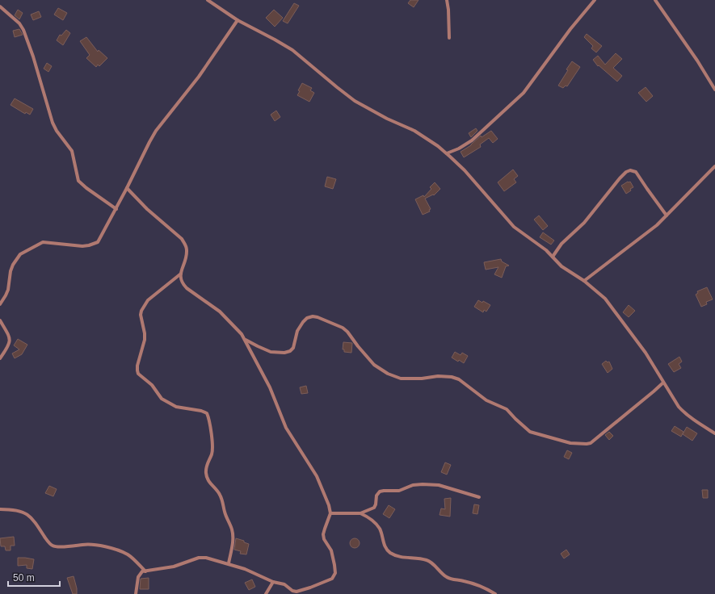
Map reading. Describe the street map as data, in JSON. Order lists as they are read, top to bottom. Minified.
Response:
{"scale_bar":"50 m"}
